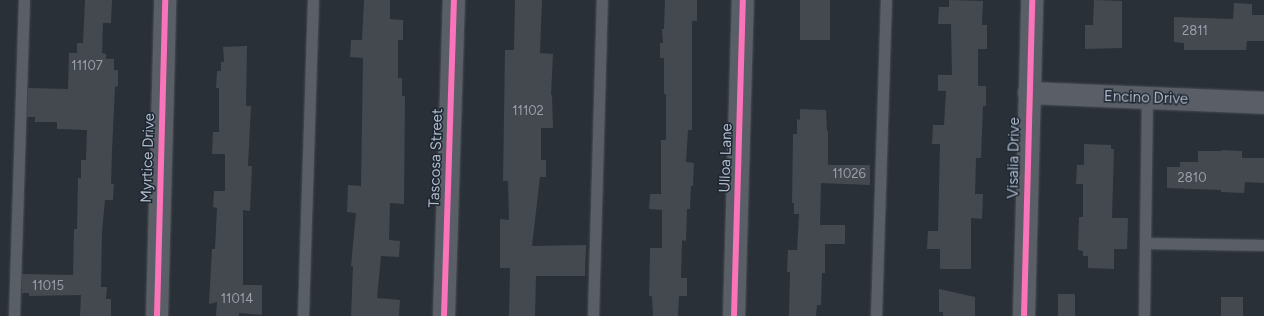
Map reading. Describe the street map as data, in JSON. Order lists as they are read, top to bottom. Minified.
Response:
{"streets":{"street":["Encino Drive","Myrtice Drive","Tascosa Street","Ulloa Lane","Visalia Drive"]},"crossings":[["Encino Drive","Visalia Drive"]],"house_numbers":["2811","11107","11102","11026","2810","11015","11014"]}
